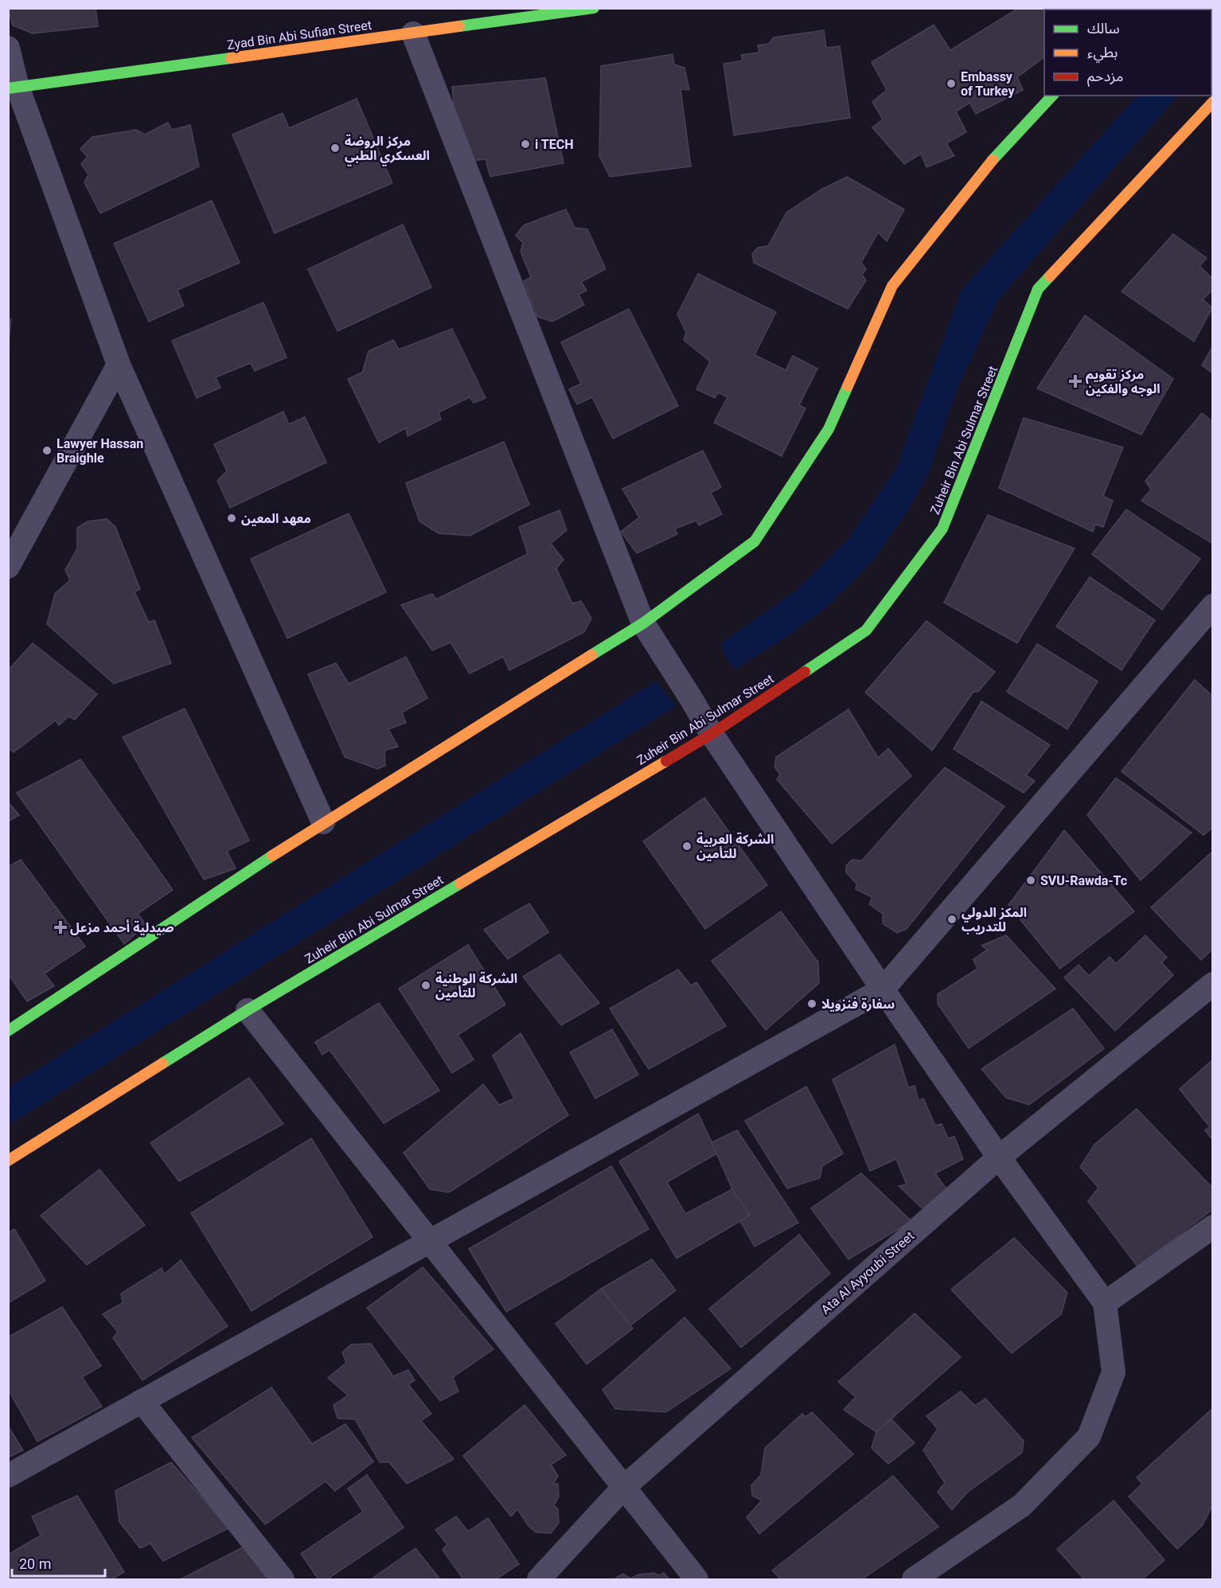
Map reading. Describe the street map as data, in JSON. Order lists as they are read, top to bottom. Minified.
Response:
{"streets":{"street":["Zyad Bin Abi Sufian Street","Zuheir Bin Abi Sulmar Street","Ata Al Ayyoubi Street"]},"places":{"other":["Embassy of Turkey","i TECH","مركز الروضة العسكري الطبي","Lawyer Hassan Braighle","معهد المعين","الشركة العربية للتأمين","SVU-Rawda-Tc","المكز الدولي للتدريب","الشركة الوطنية للتأمين","سفارة فنزويلا"],"health":["مركز تقويم الوجه والفكين","صيدلية أحمد مزعل"]},"legend":["سالك","بطيء","مزدحم"],"scale_bar":"20 m"}
